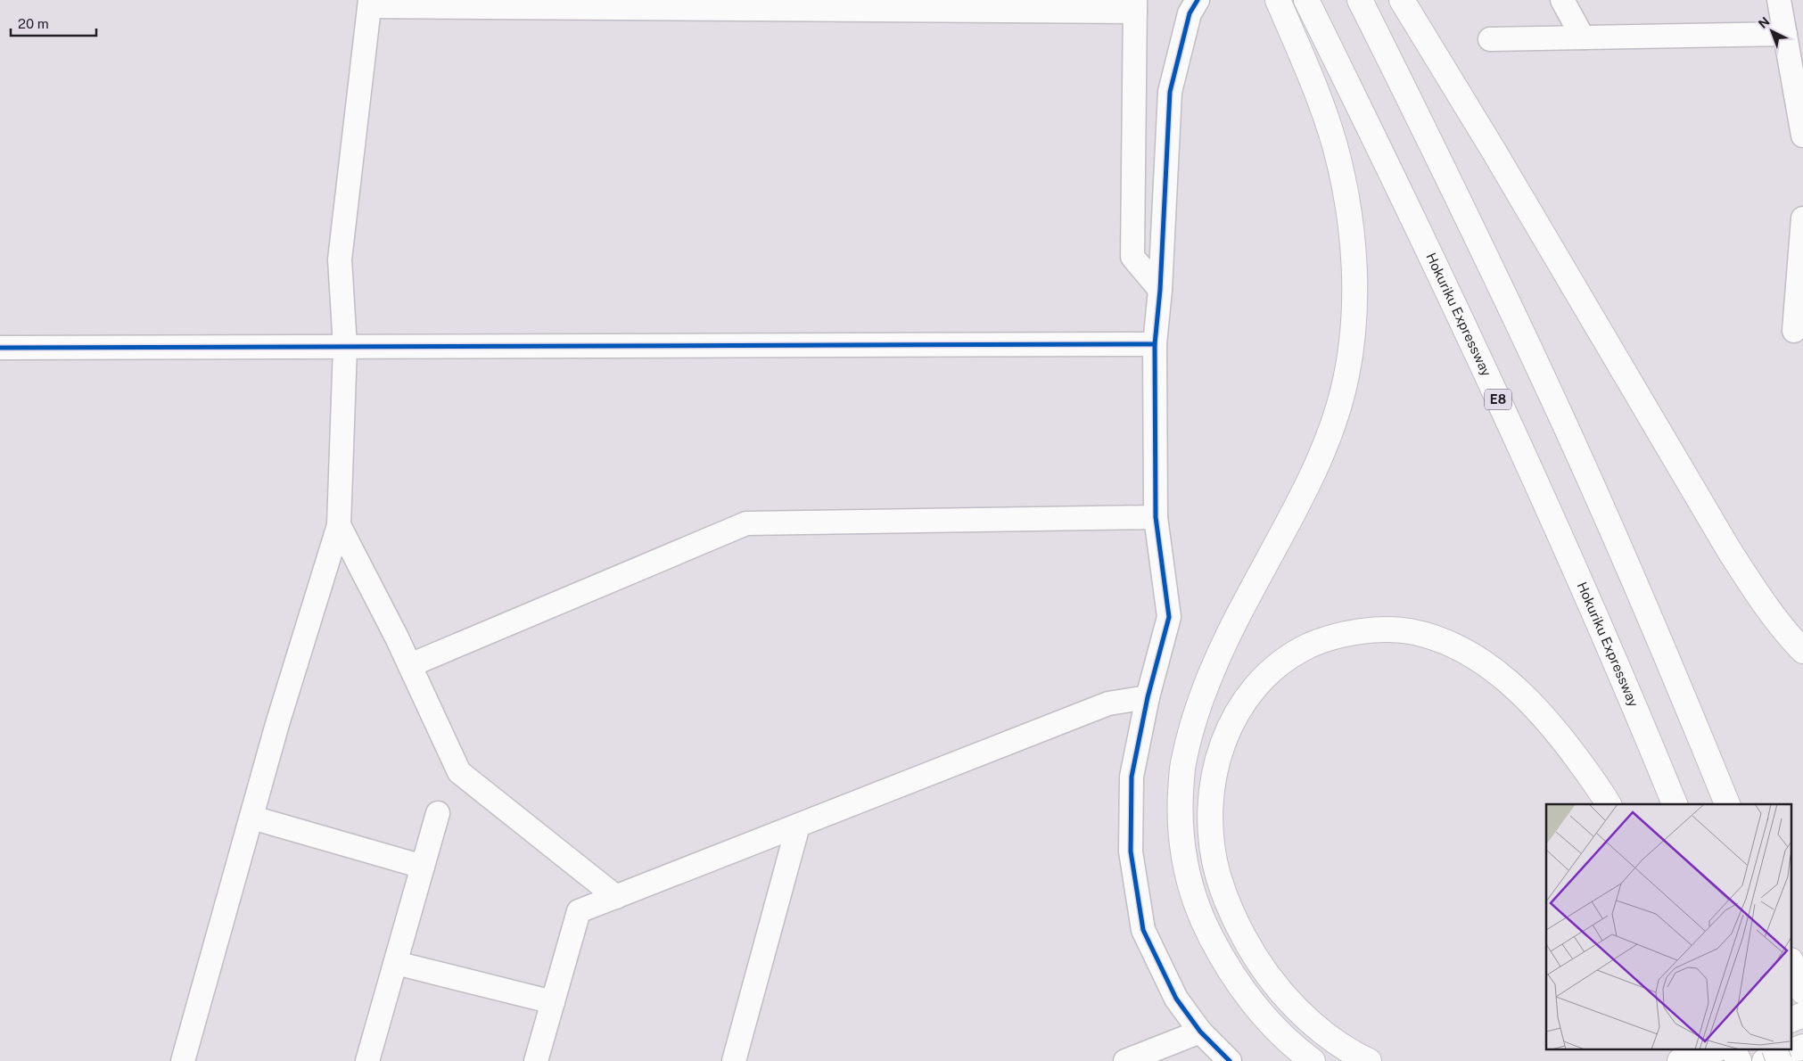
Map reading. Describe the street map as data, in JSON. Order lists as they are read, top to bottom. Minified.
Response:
{"streets":{"highway":["Hokuriku Expressway","E8"]},"scale_bar":"20 m","north":"top left"}
